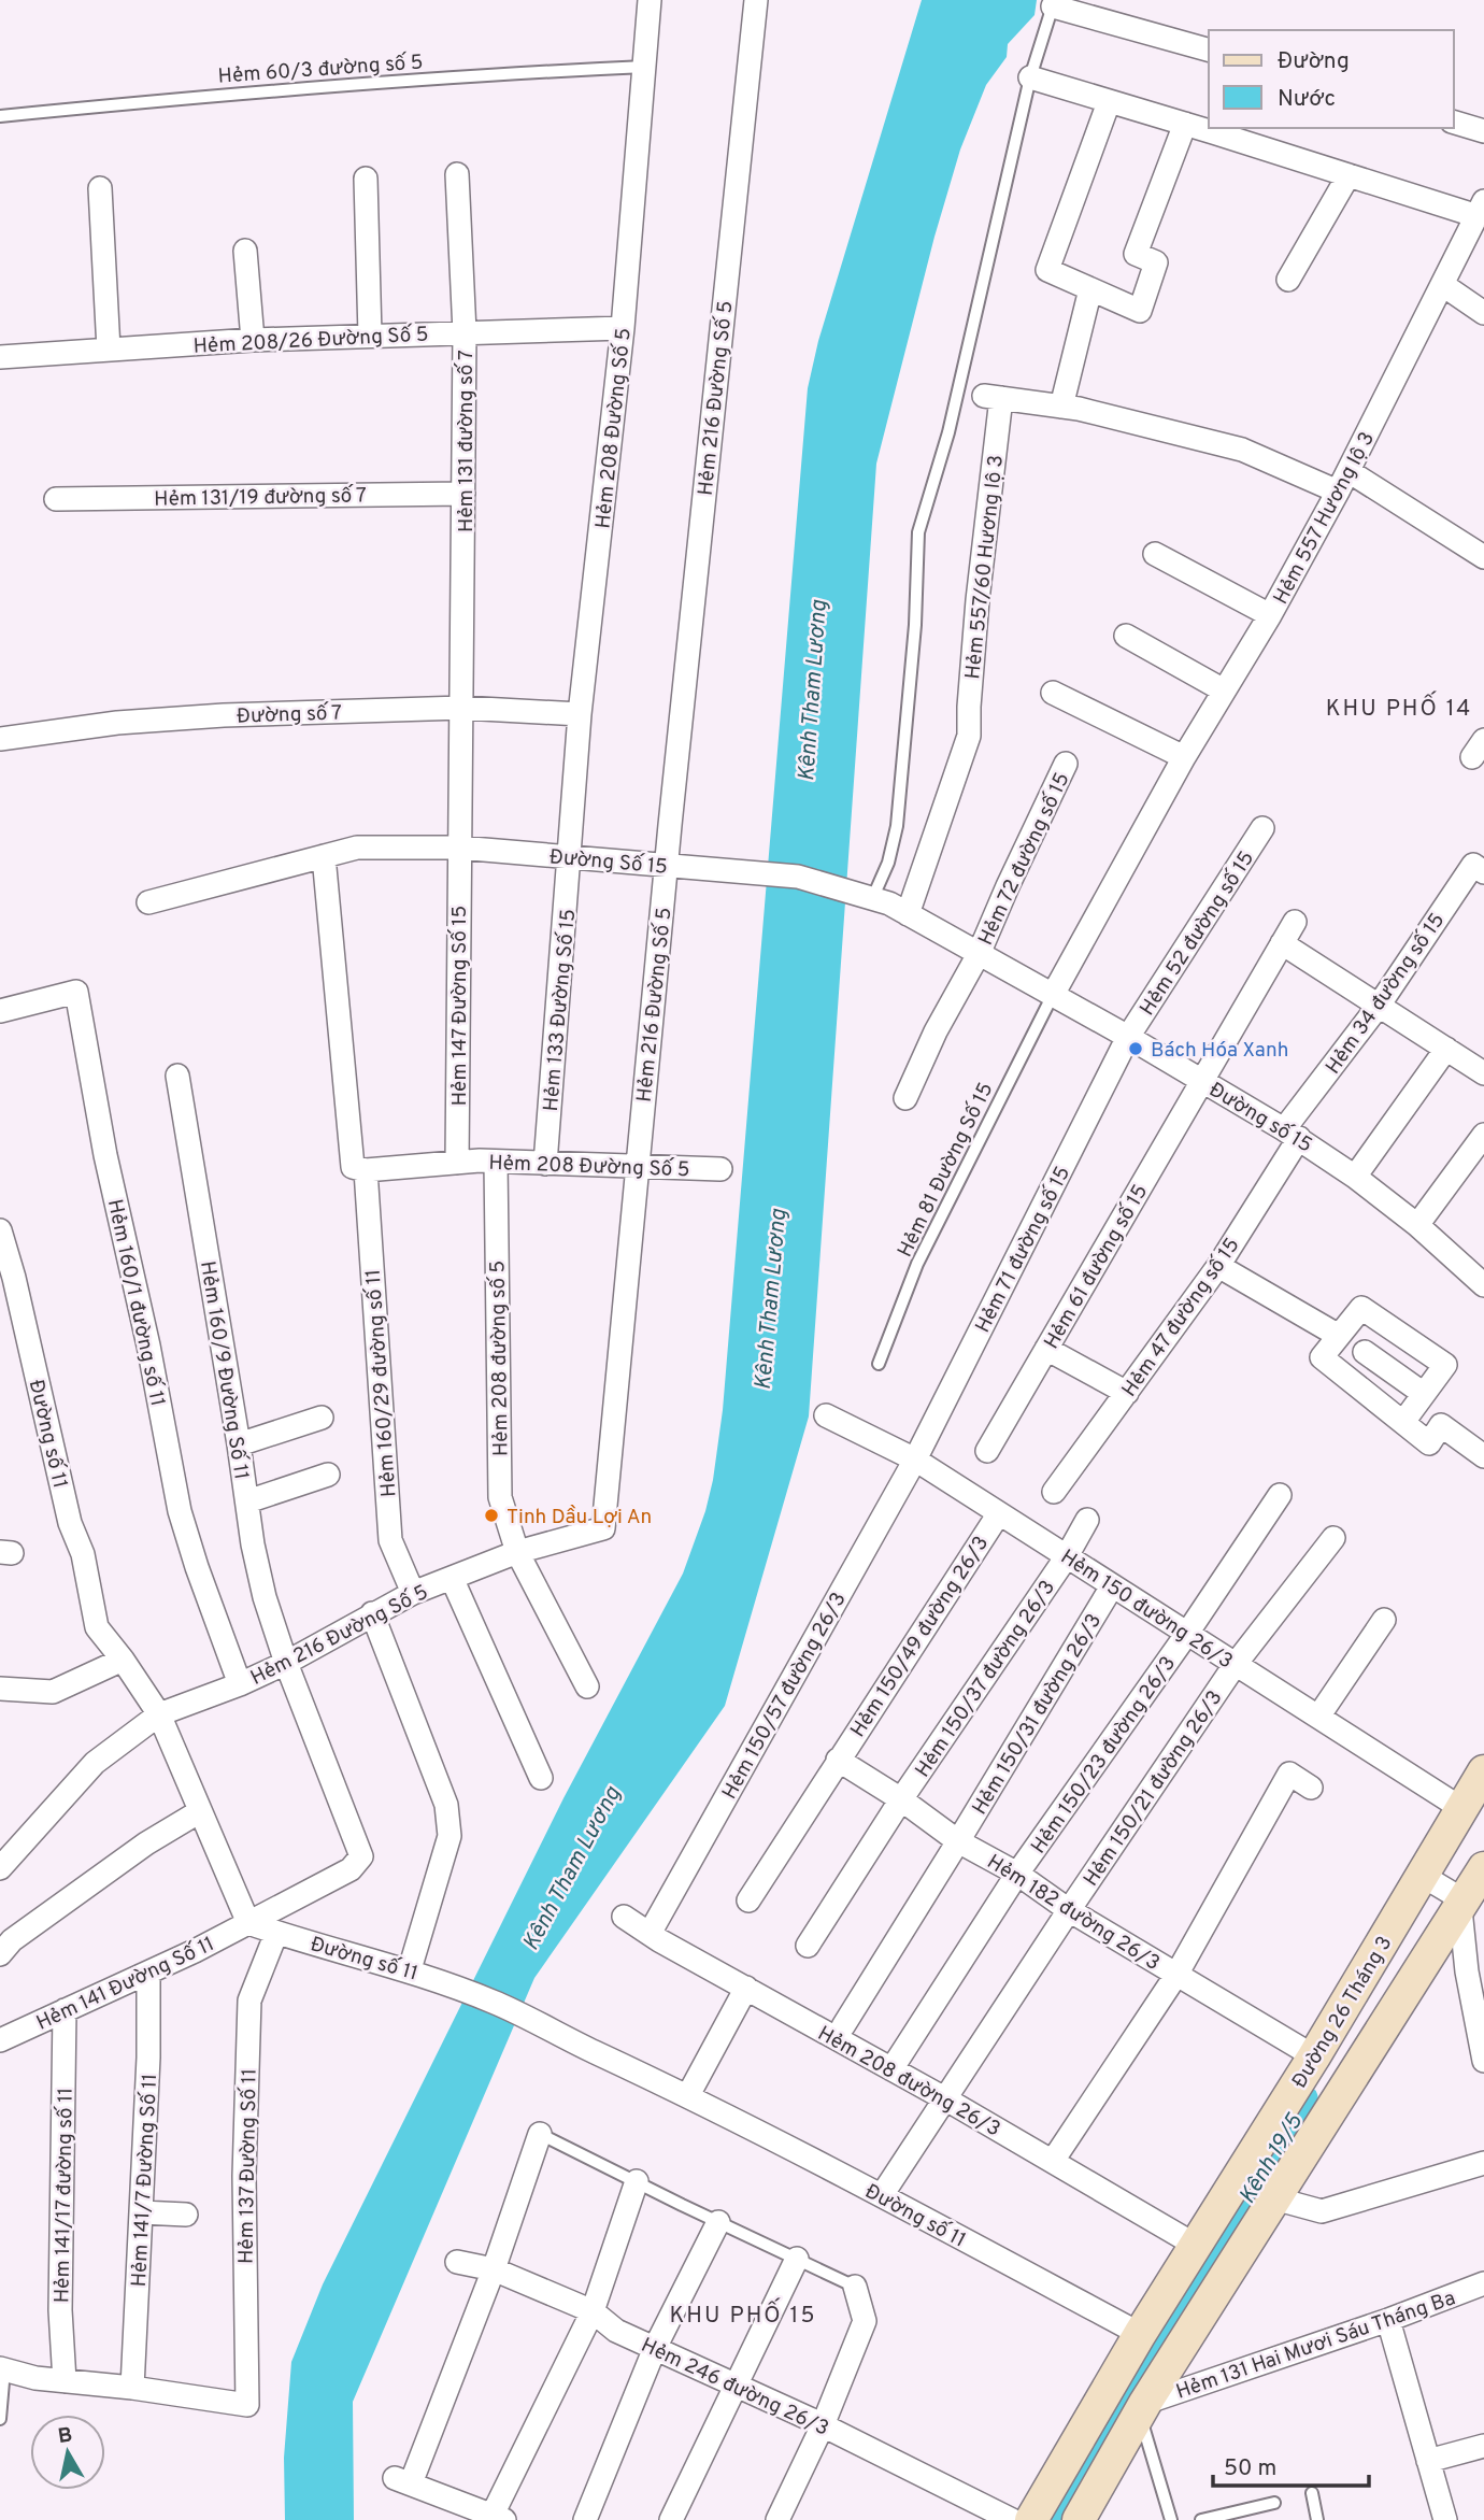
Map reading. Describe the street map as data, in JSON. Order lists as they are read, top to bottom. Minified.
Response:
{"streets":{"street":["Hẻm 208/26 Đường Số 5","Hẻm 216 Đường Số 5","Hẻm 208 Đường Số 5","Hẻm 131 đường số 7","Hẻm 131/19 đường số 7","Hẻm 557 Hương lộ 3","Hẻm 557/60 Hương lộ 3","Đường số 7","Hẻm 72 đường số 15","Đường Số 15","Hẻm 52 đường số 15","Hẻm 34 đường số 15","Hẻm 147 Đường Số 15","Hẻm 133 Đường Số 15","Đường số 15","Hẻm 71 đường số 15","Hẻm 61 đường số 15","Hẻm 160/1 đường số 11","Hẻm 47 đường số 15","Hẻm 208 đường số 5","Hẻm 160/9 Đường Số 11","Hẻm 160/29 đường số 11","Đường số 11","Hẻm 150 đường 26/3","Hẻm 150/49 đường 26/3","Hẻm 150/37 đường 26/3","Hẻm 150/57 đường 26/3","Hẻm 150/31 đường 26/3","Hẻm 150/23 đường 26/3","Hẻm 150/21 đường 26/3","Hẻm 182 đường 26/3","Hẻm 141 Đường Số 11","Đường 26 Tháng 3","Hẻm 208 đường 26/3","Hẻm 137 Đường Số 11","Hẻm 141/7 Đường Số 11","Hẻm 141/17 đường số 11","Hẻm 131 Hai Mươi Sáu Tháng Ba","Hẻm 246 đường 26/3"],"lane":["Hẻm 60/3 đường số 5","Hẻm 81 Đường Số 15"]},"crossings":[["Hẻm 60/3 đường số 5","Hẻm 208 Đường Số 5"],["Hẻm 208/26 Đường Số 5","Hẻm 208 Đường Số 5"],["Hẻm 208/26 Đường Số 5","Hẻm 131 đường số 7"],["Hẻm 216 Đường Số 5","Hẻm 208 Đường Số 5"],["Hẻm 216 Đường Số 5","Đường Số 15"],["Hẻm 216 Đường Số 5","Hẻm 160/1 đường số 11"],["Hẻm 216 Đường Số 5","Hẻm 208 đường số 5"],["Hẻm 216 Đường Số 5","Hẻm 160/9 Đường Số 11"],["Hẻm 216 Đường Số 5","Hẻm 160/29 đường số 11"],["Hẻm 216 Đường Số 5","Đường số 11"],["Hẻm 208 Đường Số 5","Đường số 7"],["Hẻm 208 Đường Số 5","Đường Số 15"],["Hẻm 208 Đường Số 5","Hẻm 147 Đường Số 15"],["Hẻm 208 Đường Số 5","Hẻm 133 Đường Số 15"],["Hẻm 208 Đường Số 5","Hẻm 208 đường số 5"],["Hẻm 208 Đường Số 5","Hẻm 160/29 đường số 11"],["Hẻm 131 đường số 7","Hẻm 131/19 đường số 7"],["Hẻm 131 đường số 7","Đường số 7"],["Hẻm 131 đường số 7","Đường Số 15"],["Hẻm 131 đường số 7","Hẻm 147 Đường Số 15"],["Hẻm 557 Hương lộ 3","Hẻm 557/60 Hương lộ 3"],["Hẻm 557 Hương lộ 3","Đường số 15"],["Hẻm 557 Hương lộ 3","Hẻm 81 Đường Số 15"],["Hẻm 557/60 Hương lộ 3","Đường số 15"],["Hẻm 72 đường số 15","Đường số 15"],["Đường Số 15","Hẻm 147 Đường Số 15"],["Đường Số 15","Hẻm 133 Đường Số 15"],["Đường Số 15","Đường số 15"],["Đường Số 15","Hẻm 160/29 đường số 11"],["Hẻm 52 đường số 15","Đường số 15"],["Hẻm 52 đường số 15","Hẻm 71 đường số 15"],["Hẻm 34 đường số 15","Đường số 15"],["Hẻm 34 đường số 15","Hẻm 47 đường số 15"],["Đường số 15","Hẻm 81 Đường Số 15"],["Đường số 15","Hẻm 71 đường số 15"],["Đường số 15","Hẻm 61 đường số 15"],["Đường số 15","Hẻm 47 đường số 15"],["Hẻm 71 đường số 15","Hẻm 150 đường 26/3"],["Hẻm 71 đường số 15","Hẻm 150/57 đường 26/3"],["Hẻm 160/9 Đường Số 11","Đường số 11"],["Hẻm 160/9 Đường Số 11","Hẻm 141 Đường Số 11"],["Đường số 11","Hẻm 150/21 đường 26/3"],["Đường số 11","Hẻm 141 Đường Số 11"],["Đường số 11","Đường 26 Tháng 3"],["Đường số 11","Hẻm 137 Đường Số 11"],["Hẻm 150 đường 26/3","Hẻm 150/49 đường 26/3"],["Hẻm 150 đường 26/3","Hẻm 150/37 đường 26/3"],["Hẻm 150 đường 26/3","Hẻm 150/57 đường 26/3"],["Hẻm 150 đường 26/3","Hẻm 150/31 đường 26/3"],["Hẻm 150 đường 26/3","Hẻm 150/23 đường 26/3"],["Hẻm 150 đường 26/3","Hẻm 150/21 đường 26/3"],["Hẻm 150 đường 26/3","Đường 26 Tháng 3"],["Hẻm 150/49 đường 26/3","Hẻm 182 đường 26/3"],["Hẻm 150/37 đường 26/3","Hẻm 182 đường 26/3"],["Hẻm 150/57 đường 26/3","Hẻm 208 đường 26/3"],["Hẻm 150/31 đường 26/3","Hẻm 182 đường 26/3"],["Hẻm 150/23 đường 26/3","Hẻm 182 đường 26/3"],["Hẻm 150/23 đường 26/3","Hẻm 208 đường 26/3"],["Hẻm 150/21 đường 26/3","Hẻm 182 đường 26/3"],["Hẻm 150/21 đường 26/3","Hẻm 208 đường 26/3"],["Hẻm 182 đường 26/3","Đường 26 Tháng 3"],["Hẻm 141 Đường Số 11","Hẻm 141/7 Đường Số 11"],["Hẻm 141 Đường Số 11","Hẻm 141/17 đường số 11"],["Đường 26 Tháng 3","Hẻm 208 đường 26/3"],["Đường 26 Tháng 3","Hẻm 131 Hai Mươi Sáu Tháng Ba"],["Hẻm 137 Đường Số 11","Hẻm 141/7 Đường Số 11"]],"districts":["KHU PHỐ 14","KHU PHỐ 15"],"water":["Kênh Tham Lương","Kênh 19/5"],"places":["Bách Hóa Xanh","Tinh Dầu Lợi An"],"legend":["Đường","Nước"],"scale_bar":"50 m","north":"top"}
